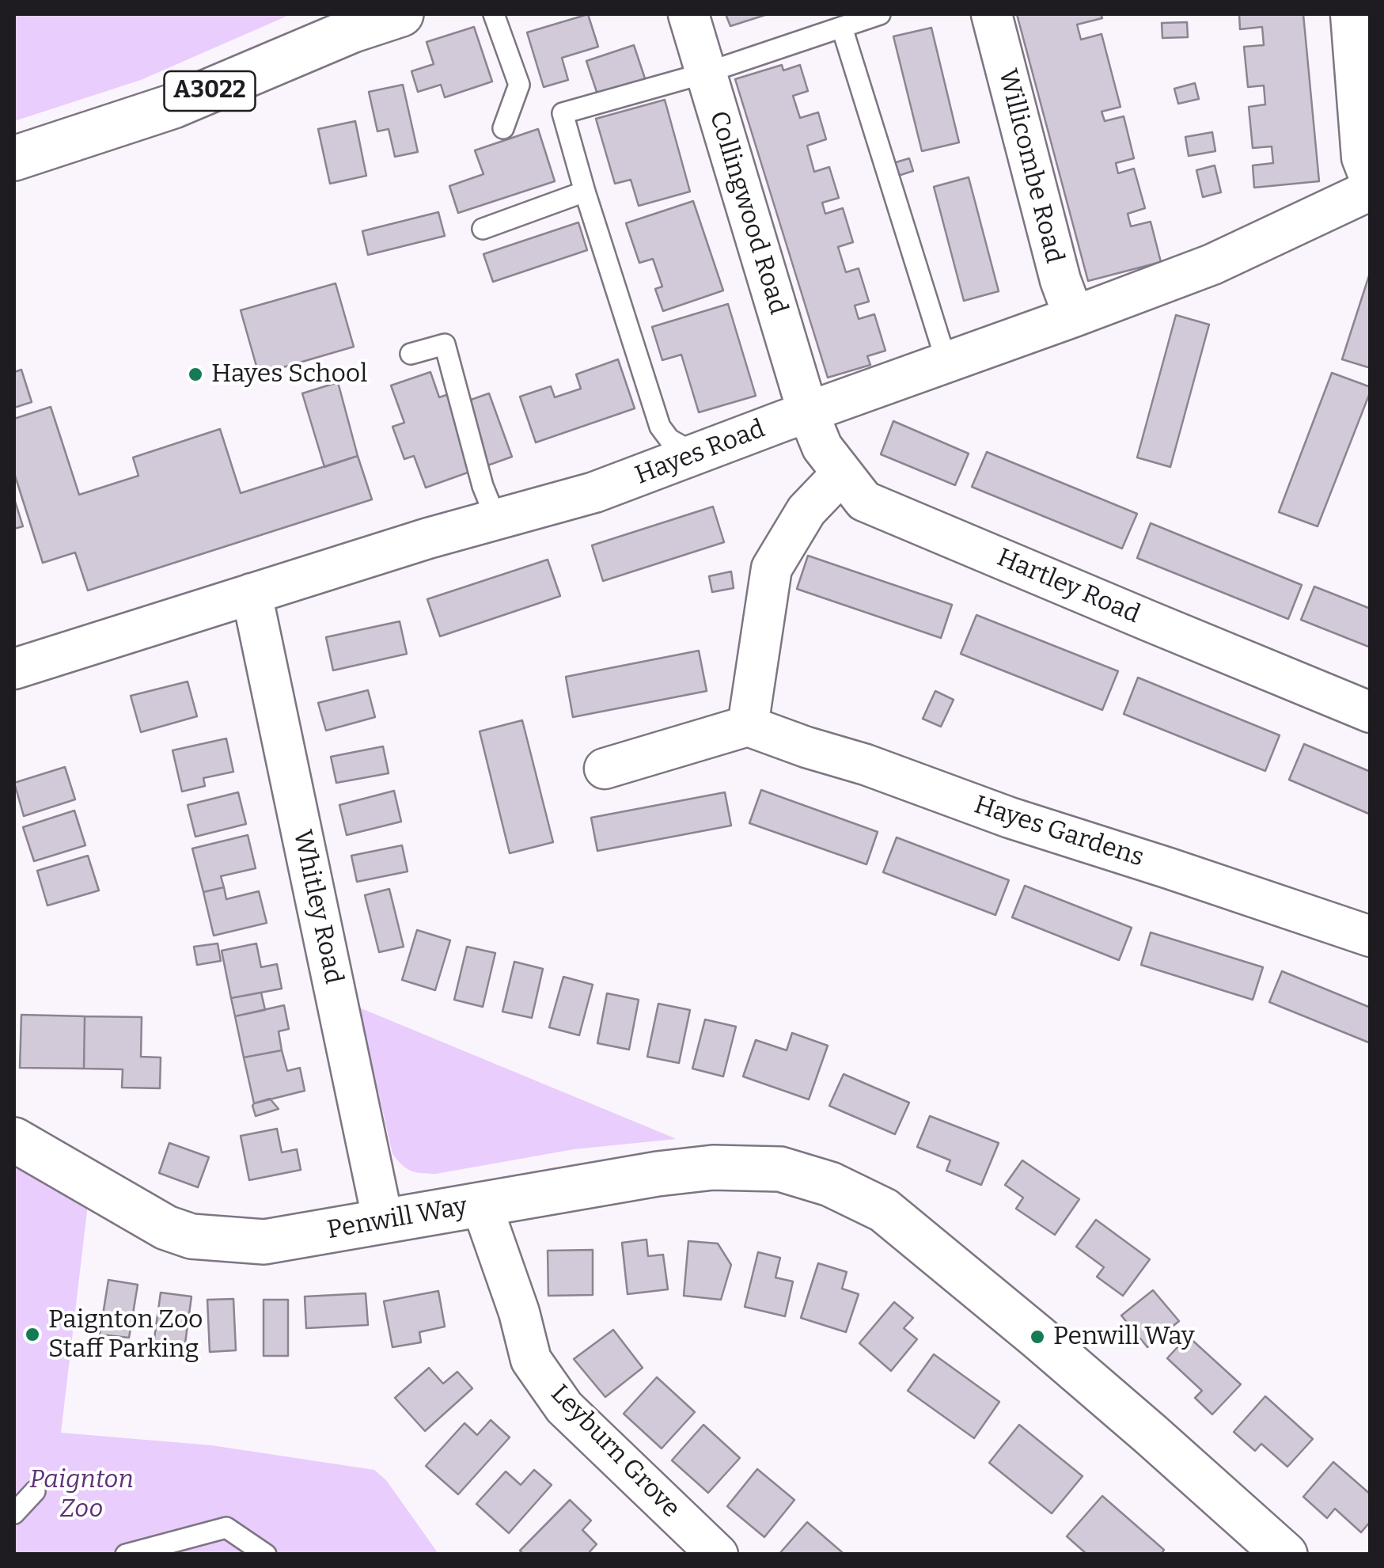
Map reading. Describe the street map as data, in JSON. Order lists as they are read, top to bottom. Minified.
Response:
{"streets":{"street":["A3022","Willicombe Road","Collingwood Road","Hayes Road","Hartley Road","Hayes Gardens","Whitley Road","Penwill Way","Leyburn Grove"]},"crossings":[["Willicombe Road","Hayes Road"],["Collingwood Road","Hayes Road"],["Collingwood Road","Hartley Road"],["Hayes Road","Hartley Road"],["Hayes Road","Whitley Road"],["Whitley Road","Penwill Way"],["Penwill Way","Leyburn Grove"]],"parks":["Paignton Zoo"],"places":["Hayes School","Paignton Zoo Staff Parking","Penwill Way"]}
